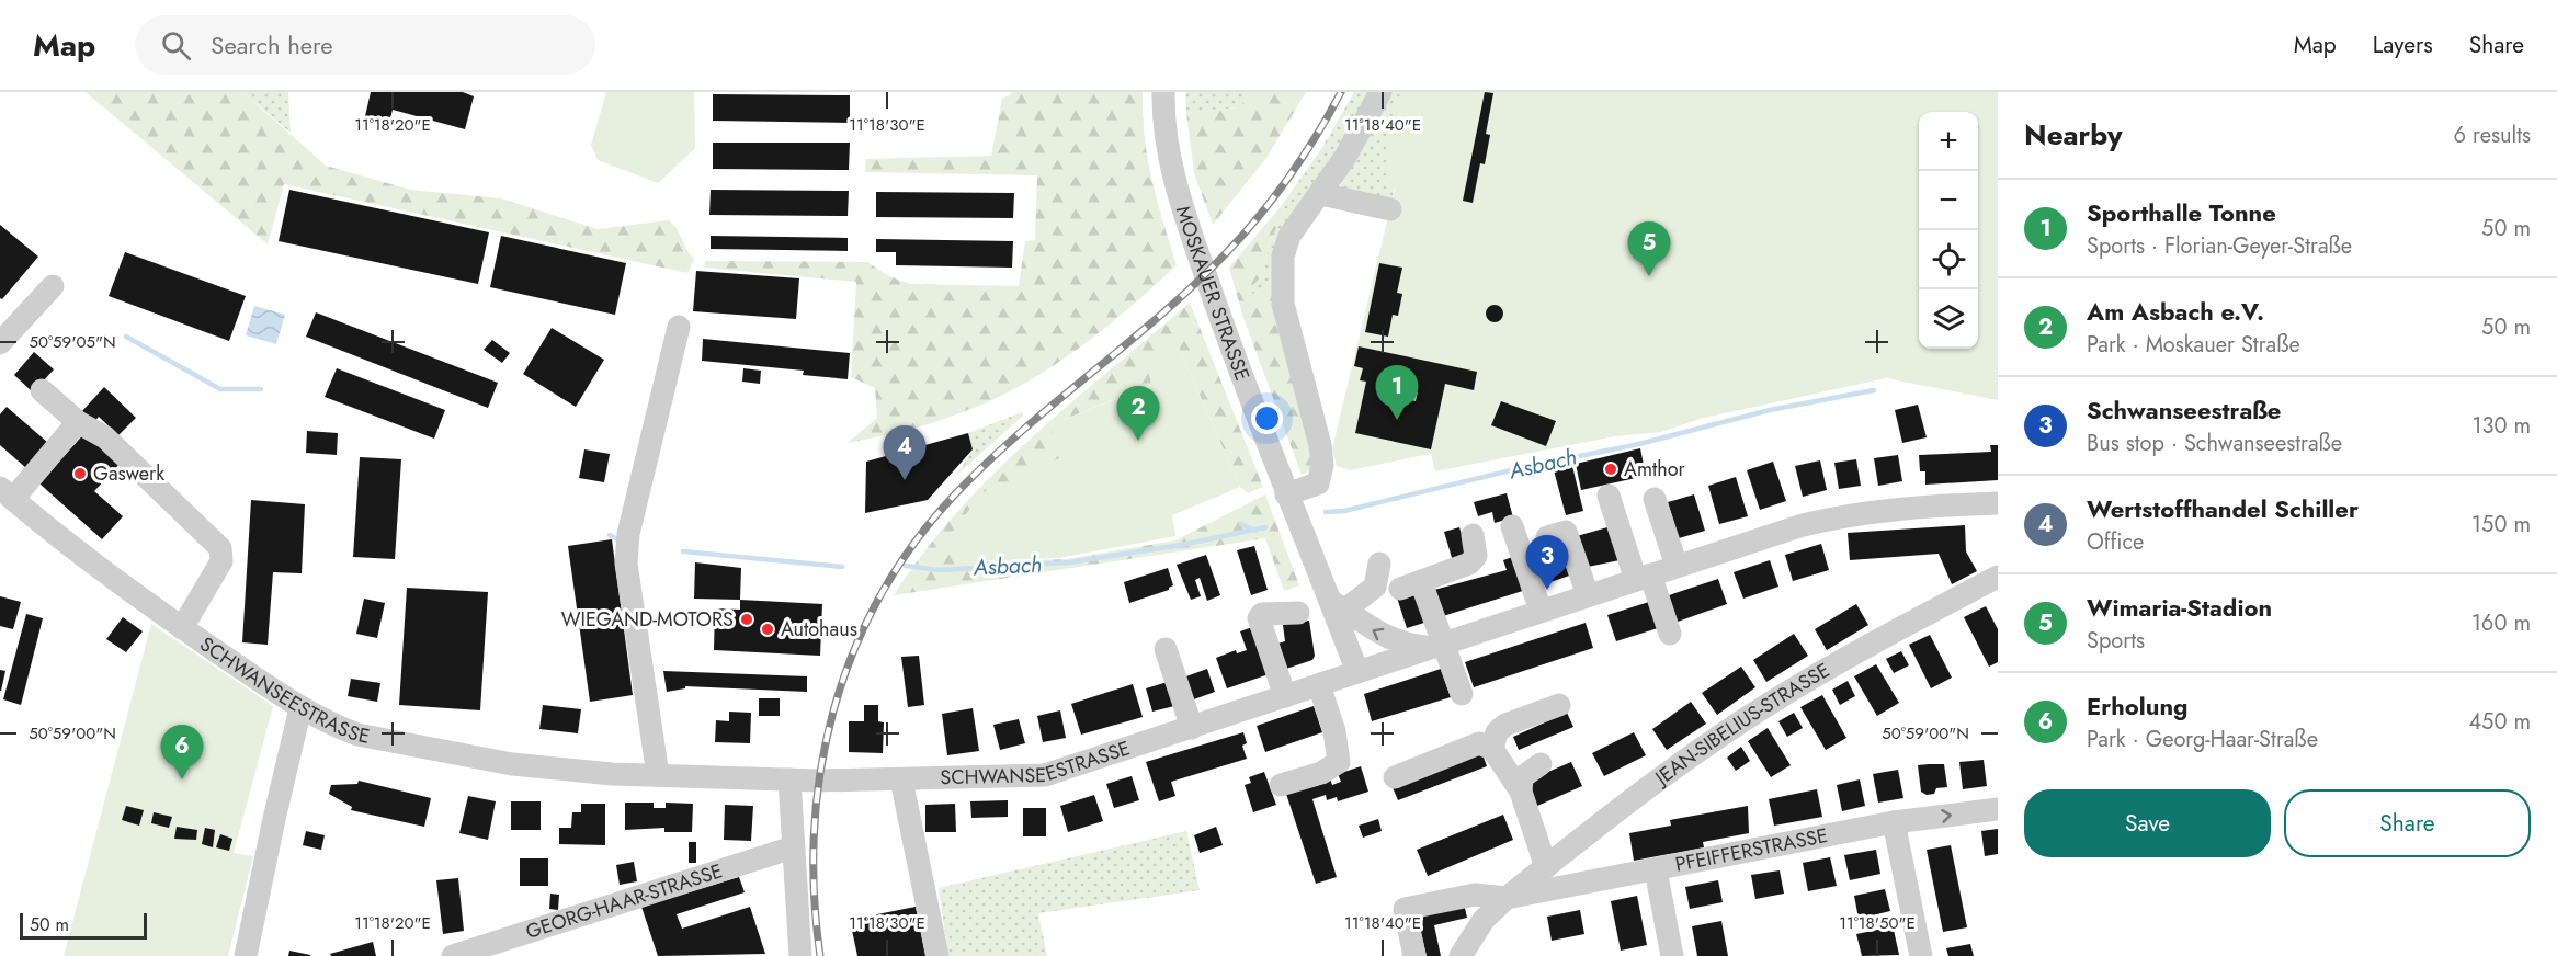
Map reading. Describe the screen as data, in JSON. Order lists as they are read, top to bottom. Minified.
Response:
{"streets":{"street":["MOSKAUER STRASSE","SCHWANSEESTRASSE","JEAN-SIBELIUS-STRASSE","PFEIFFERSTRASSE","GEORG-HAAR-STRASSE"]},"crossings":[["MOSKAUER STRASSE","SCHWANSEESTRASSE"],["JEAN-SIBELIUS-STRASSE","PFEIFFERSTRASSE"]],"water":["Asbach"],"places":["Amthor","Gaswerk","WIEGAND-MOTORS","Autohaus"],"scale_bar":"50 m","page":{"header":"Map","search":"Search here","nav":["Map","Layers","Share"],"heading":["Nearby","6 results"],"map_buttons":["+","−"],"list":[{"mark":"1","name":"Sporthalle Tonne","note":"Sports · Florian-Geyer-Straße","value":"50 m"},{"mark":"2","name":"Am Asbach e.V.","note":"Park · Moskauer Straße","value":"50 m"},{"mark":"3","name":"Schwanseestraße","note":"Bus stop · Schwanseestraße","value":"130 m"},{"mark":"4","name":"Wertstoffhandel Schiller","note":"Office","value":"150 m"},{"mark":"5","name":"Wimaria-Stadion","note":"Sports","value":"160 m"},{"mark":"6","name":"Erholung","note":"Park · Georg-Haar-Straße","value":"450 m"}],"pins":["5","1","2","4","3","6"],"buttons":["Save","Share"],"scale":"50 m"},"coordinates":["11°18'20\"E","11°18'30\"E","11°18'40\"E","50°59'05\"N","50°59'00\"N","11°18'50\"E"]}
